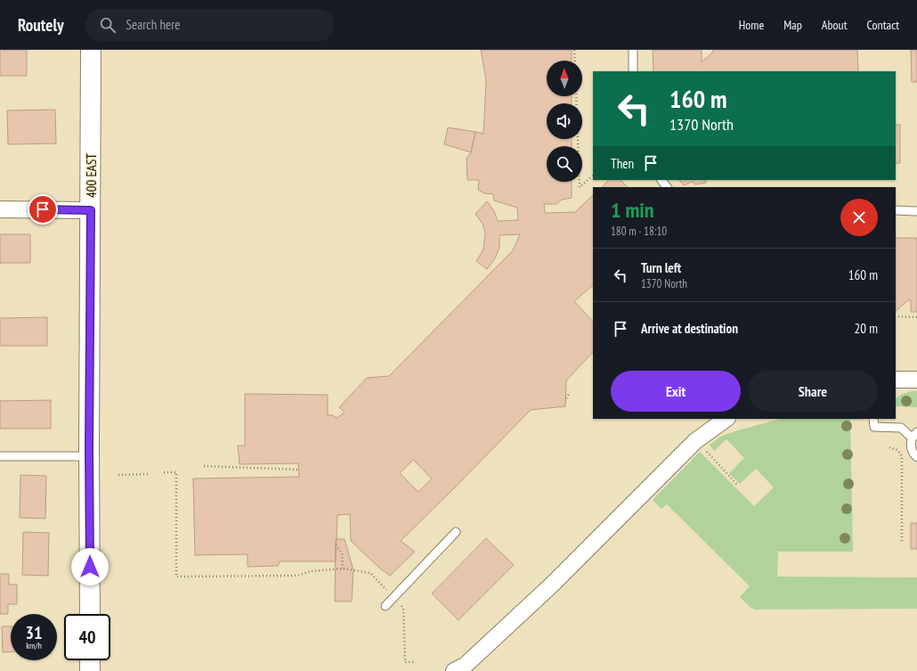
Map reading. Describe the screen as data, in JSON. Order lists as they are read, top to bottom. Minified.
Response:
{"streets":{"street":["400 EAST"]},"north":"top","page":{"header":"Routely","search":"Search here","nav":["Home","Map","About","Contact"],"turn":["160 m","1370 North"],"then":"Then","heading":["1 min","180 m · 18:10"],"list":[{"name":"Turn left","note":"1370 North","value":"160 m"},{"name":"Arrive at destination","value":"20 m"}],"buttons":["Exit","Share"],"speed":"31 km/h","limit":"40"}}
